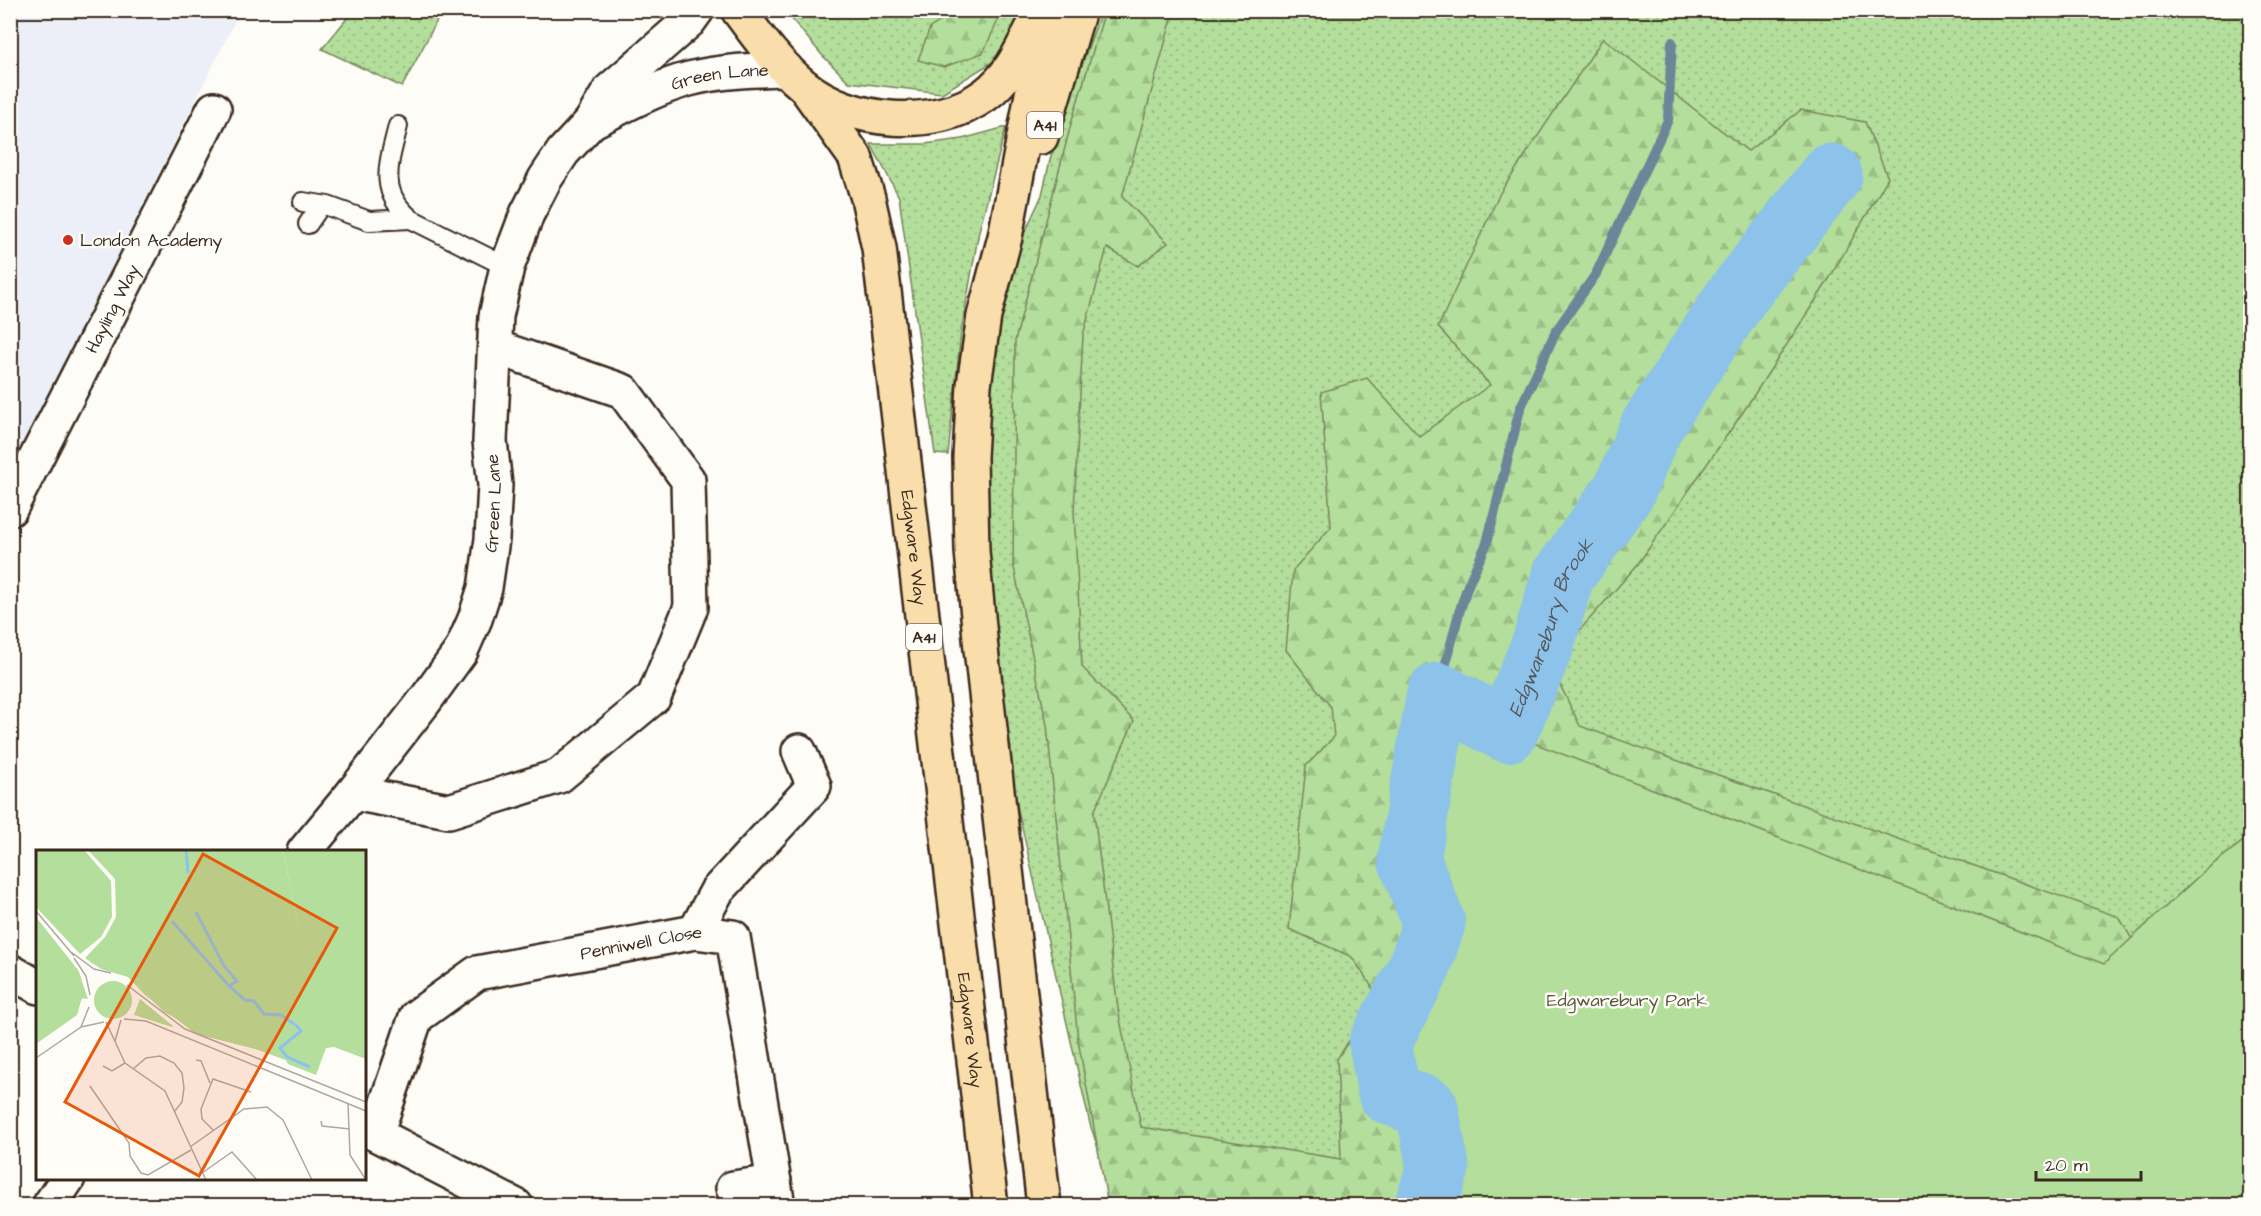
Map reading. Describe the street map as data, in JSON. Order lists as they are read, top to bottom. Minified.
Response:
{"streets":{"highway":["A41","Edgware Way"],"street":["Green Lane","Hayling Way","Penniwell Close"]},"crossings":[["Green Lane","Edgware Way"]],"water":["Edgwarebury Brook"],"parks":["Edgwarebury Park"],"places":["London Academy"],"scale_bar":"20 m"}
